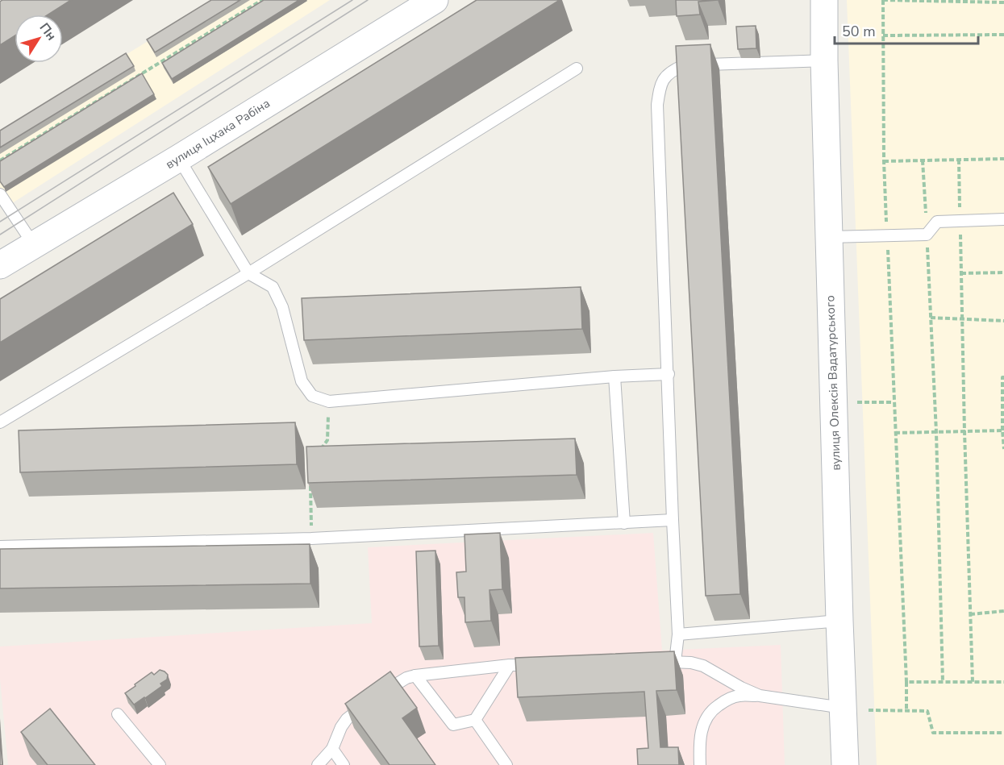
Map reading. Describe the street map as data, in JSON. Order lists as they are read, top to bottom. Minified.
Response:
{"streets":{"main road":["вулиця Іцхака Рабіна","вулиця Олексія Вадатурського"]},"scale_bar":"50 m","north":"top right"}
